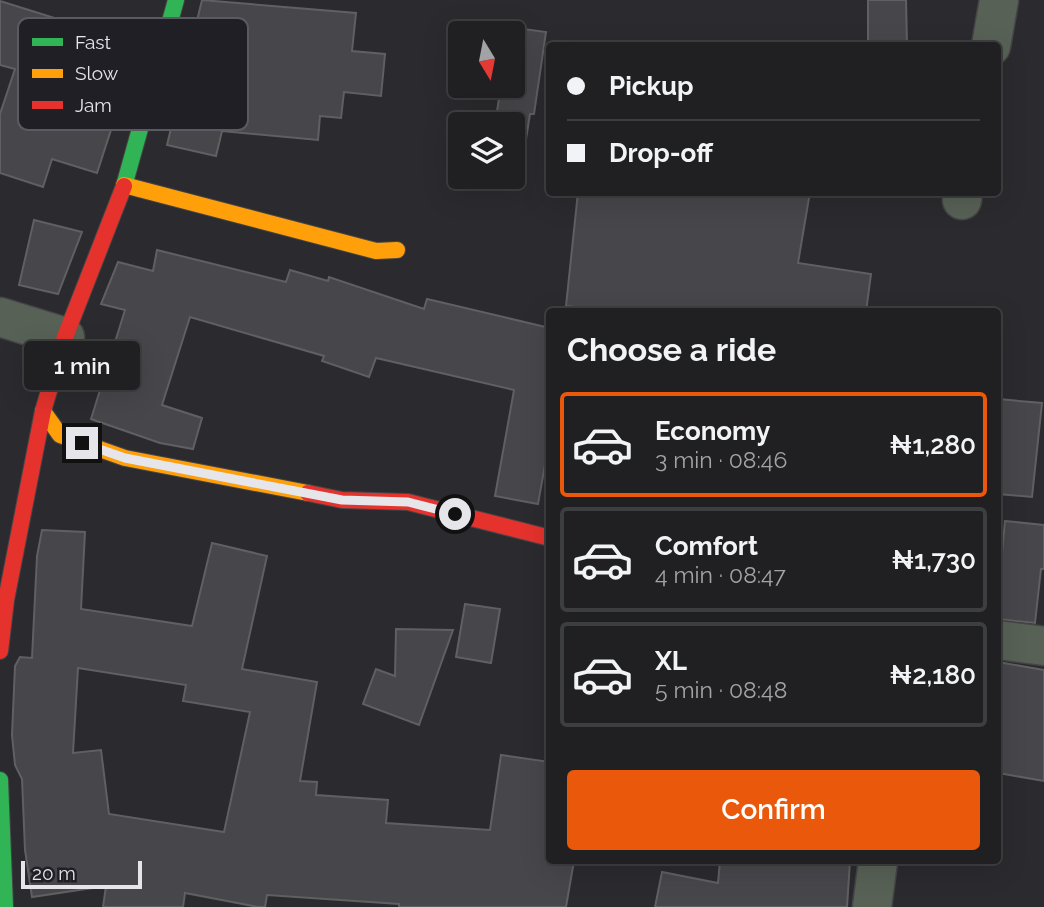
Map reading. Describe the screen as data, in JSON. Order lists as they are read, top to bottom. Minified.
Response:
{"legend":["Fast","Slow","Jam"],"scale_bar":"20 m","north":"bottom","page":{"banner":["Pickup","Drop-off"],"heading":"Choose a ride","bubble":"1 min","list":[{"name":"Economy","note":"3 min · 08:46","value":"₦1,280"},{"name":"Comfort","note":"4 min · 08:47","value":"₦1,730"},{"name":"XL","note":"5 min · 08:48","value":"₦2,180"}],"buttons":"Confirm","scale":"20 m"}}
